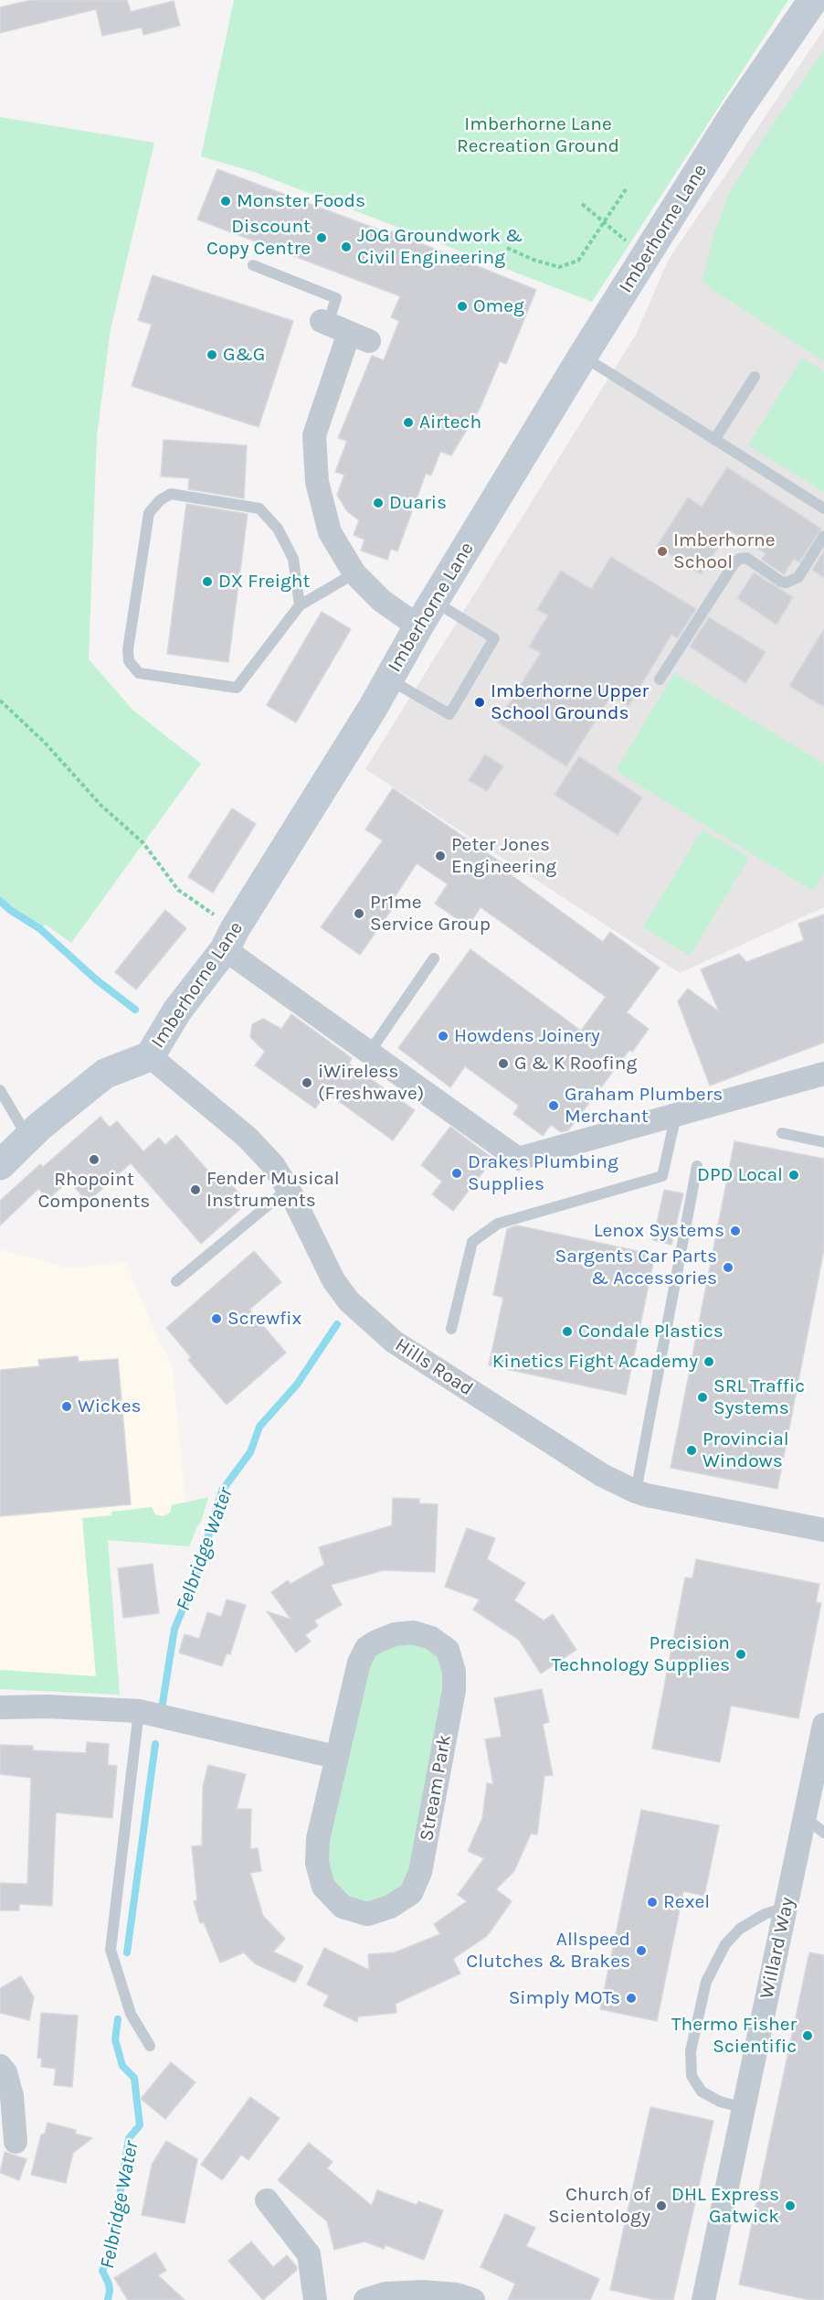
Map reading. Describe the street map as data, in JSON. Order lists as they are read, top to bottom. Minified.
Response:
{"streets":{"street":["Imberhorne Lane","Hills Road","Stream Park","Willard Way"]},"crossings":[["Imberhorne Lane","Hills Road"]],"water":["Felbridge Water"],"parks":["Imberhorne Lane Recreation Ground"],"places":["Monster Foods","Discount Copy Centre","JOG Groundwork & Civil Engineering","Omeg","G&G","Airtech","Duaris","Imberhorne School","DX Freight","Imberhorne Upper School Grounds","Peter Jones Engineering","Pr1me Service Group","Howdens Joinery","G & K Roofing","iWireless (Freshwave)","Graham Plumbers Merchant","Rhopoint Components","Drakes Plumbing Supplies","DPD Local","Fender Musical Instruments","Lenox Systems","Sargents Car Parts & Accessories","Screwfix","Condale Plastics","Kinetics Fight Academy","SRL Traffic Systems","Wickes","Provincial Windows","Precision Technology Supplies","Rexel","Allspeed Clutches & Brakes","Simply MOTs","Thermo Fisher Scientific","Church of Scientology","DHL Express Gatwick"]}
